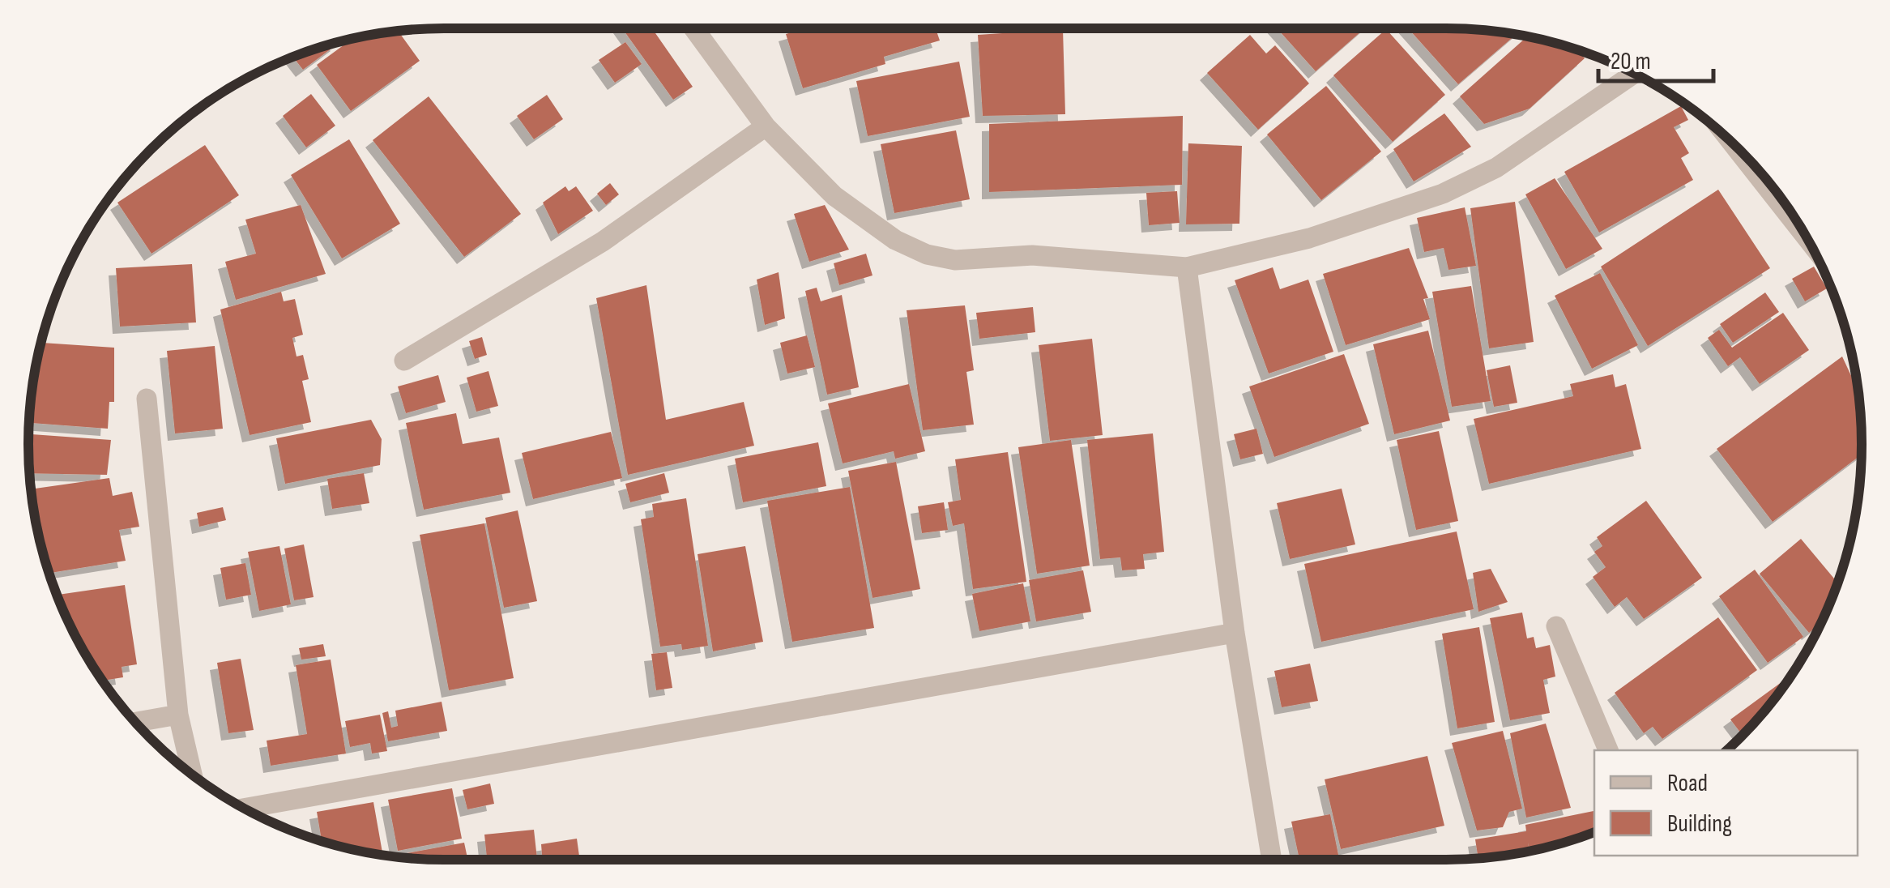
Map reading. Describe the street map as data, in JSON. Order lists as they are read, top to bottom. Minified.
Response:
{"legend":["Road","Building"],"scale_bar":"20 m"}
